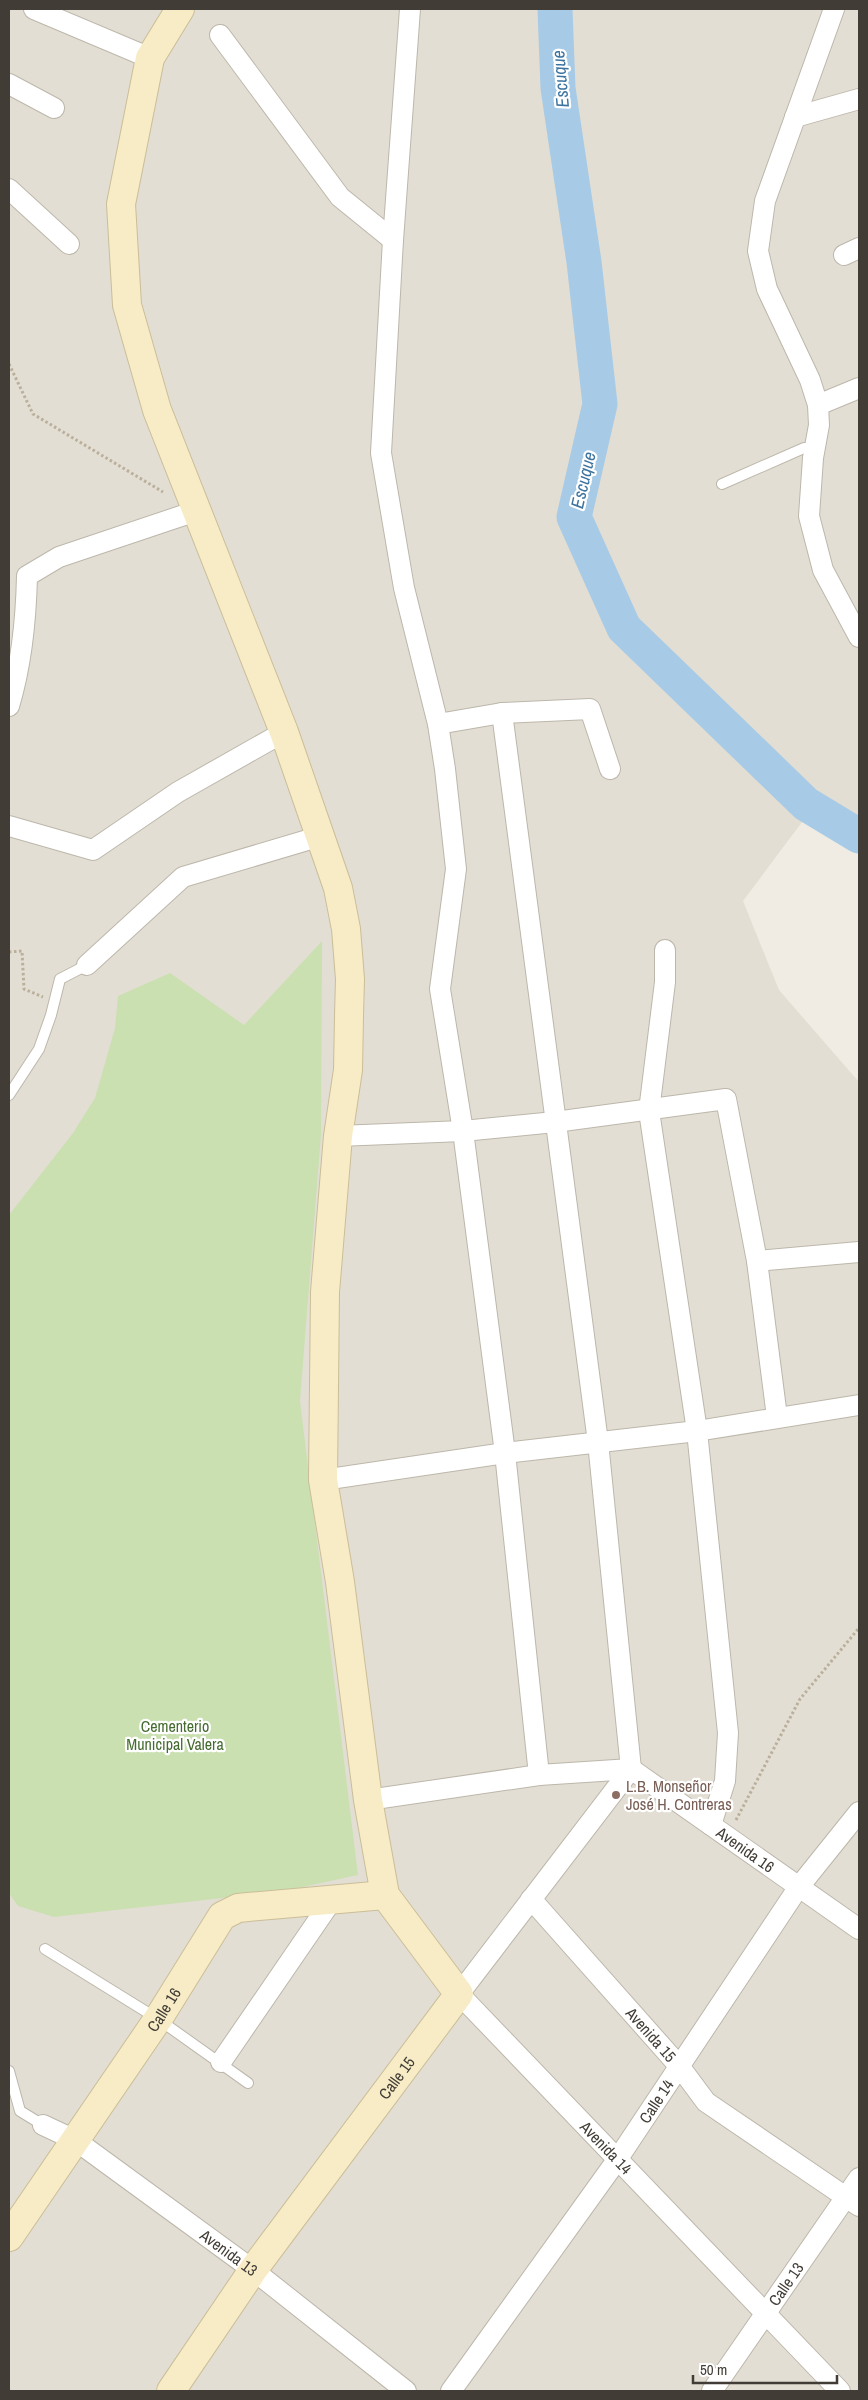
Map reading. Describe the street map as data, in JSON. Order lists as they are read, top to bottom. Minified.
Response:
{"streets":{"main road":["Calle 16","Calle 15","Avenida 14"],"street":["Avenida 16","Avenida 15","Calle 14","Avenida 13","Calle 13"]},"crossings":[["Avenida 16","Calle 15"],["Avenida 16","Calle 14"],["Calle 16","Avenida 14"],["Calle 16","Avenida 13"],["Avenida 15","Calle 15"],["Avenida 15","Calle 14"],["Avenida 15","Calle 13"],["Calle 15","Avenida 14"],["Calle 15","Avenida 13"],["Calle 14","Avenida 14"],["Avenida 14","Calle 13"]],"water":["Escuque"],"parks":["Cementerio Municipal Valera"],"places":["L.B. Monseñor José H. Contreras"],"scale_bar":"50 m"}
